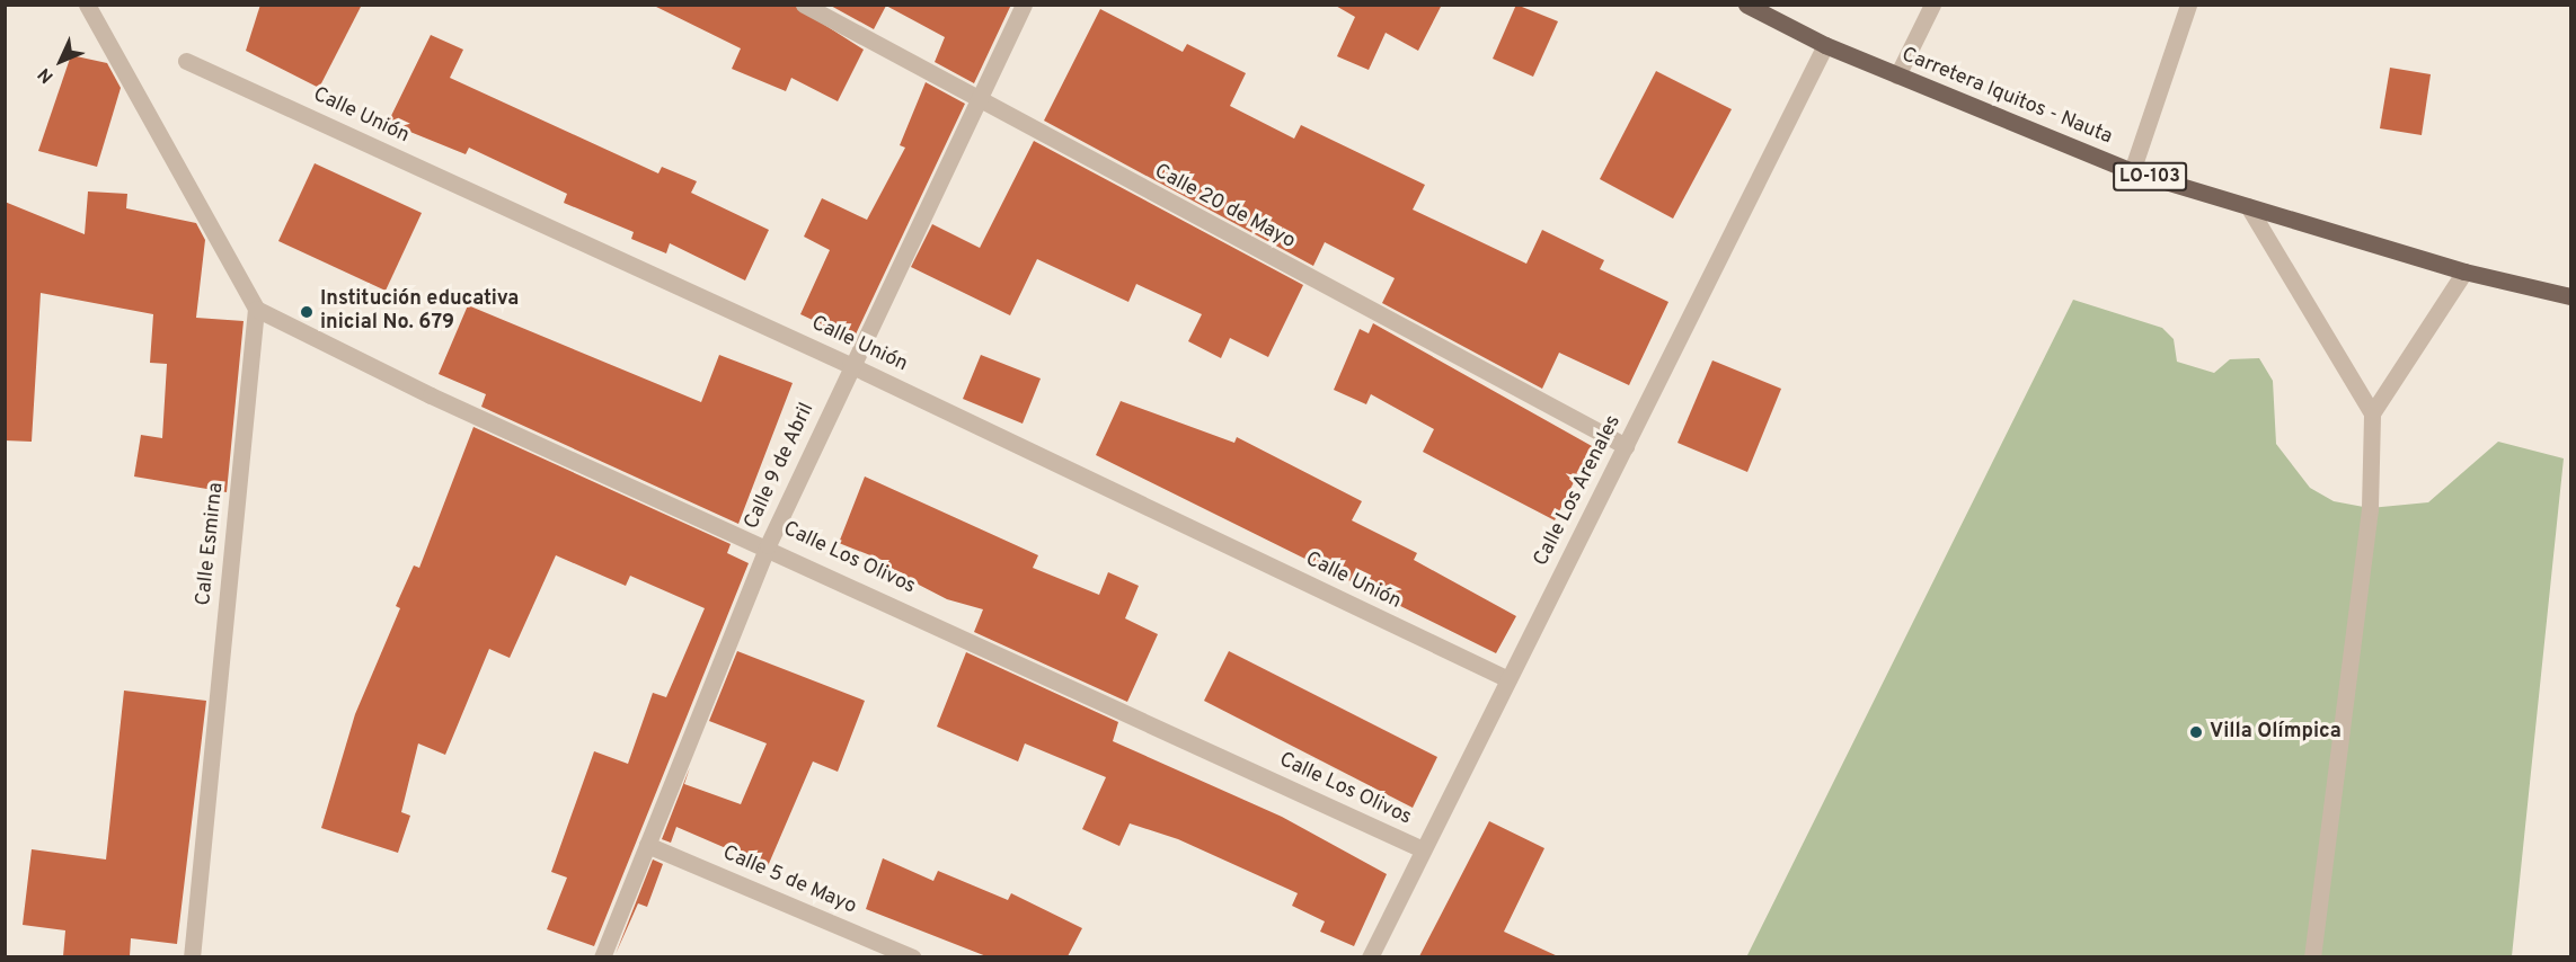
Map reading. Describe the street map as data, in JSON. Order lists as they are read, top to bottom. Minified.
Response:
{"streets":{"main road":["Carretera Iquitos - Nauta","LO-103"],"street":["Calle Unión","Calle 20 de Mayo","Calle 9 de Abril","Calle Los Arenales","Calle Esmirna","Calle Los Olivos","Calle 5 de Mayo"]},"crossings":[["Carretera Iquitos - Nauta","Calle Los Arenales"],["Calle Unión","Calle 9 de Abril"],["Calle Unión","Calle Los Arenales"],["Calle 20 de Mayo","Calle 9 de Abril"],["Calle 20 de Mayo","Calle Los Arenales"],["Calle 9 de Abril","Calle Los Olivos"],["Calle 9 de Abril","Calle 5 de Mayo"],["Calle Los Arenales","Calle Los Olivos"],["Calle Esmirna","Calle Los Olivos"]],"places":["Institución educativa inicial No. 679","Villa Olímpica"],"north":"bottom left"}
